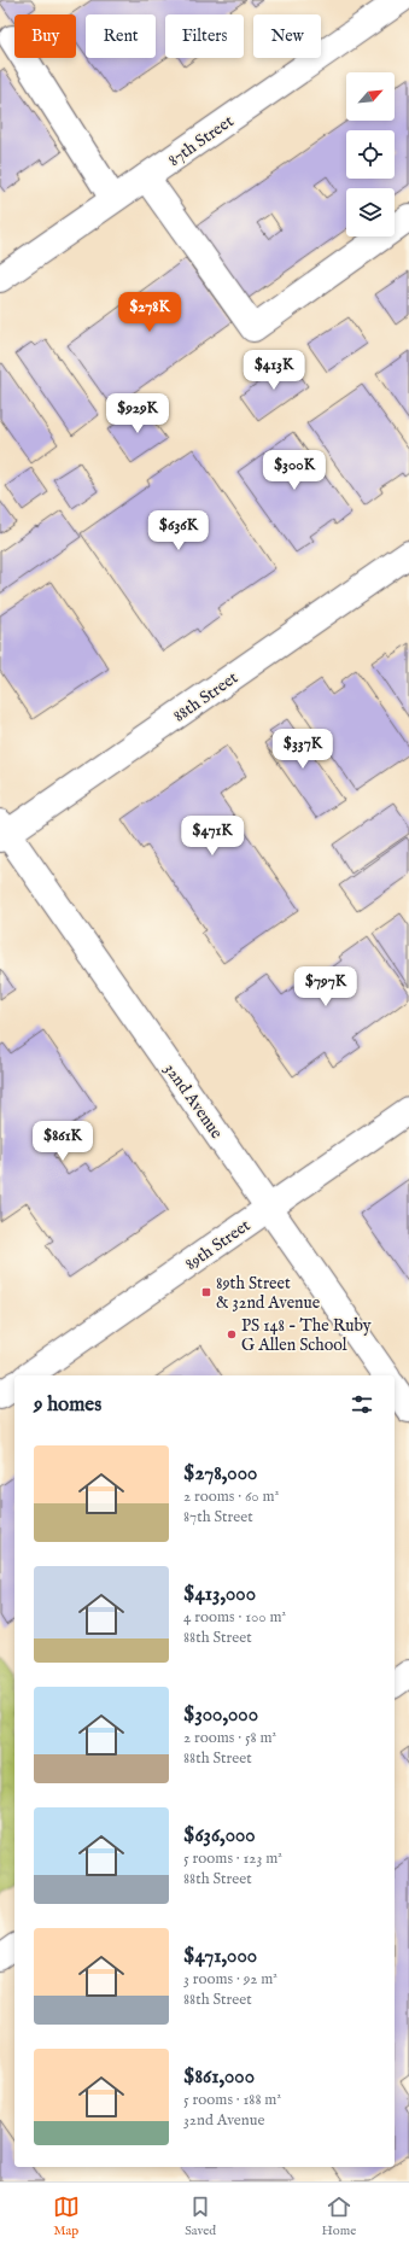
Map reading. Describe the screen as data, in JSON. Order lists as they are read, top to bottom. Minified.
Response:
{"streets":{"street":["87th Street","88th Street","32nd Avenue","89th Street"]},"crossings":[["88th Street","32nd Avenue"],["32nd Avenue","89th Street"]],"places":{"transit":["89th Street & 32nd Avenue"],"other":["PS 148 - The Ruby G Allen School"]},"north":"top right","page":{"chip":["Buy","Rent","Filters","New"],"price":["$278K","$413K","$929K","$300K","$636K","$337K","$471K","$797K","$861K"],"heading":"9 homes","list":[{"name":"$278,000","note":"2 rooms · 60 m² · 87th Street"},{"name":"$413,000","note":"4 rooms · 100 m² · 88th Street"},{"name":"$300,000","note":"2 rooms · 58 m² · 88th Street"},{"name":"$636,000","note":"5 rooms · 123 m² · 88th Street"},{"name":"$471,000","note":"3 rooms · 92 m² · 88th Street"},{"name":"$861,000","note":"5 rooms · 188 m² · 32nd Avenue"}],"tabs":["Map","Saved","Home"]}}
